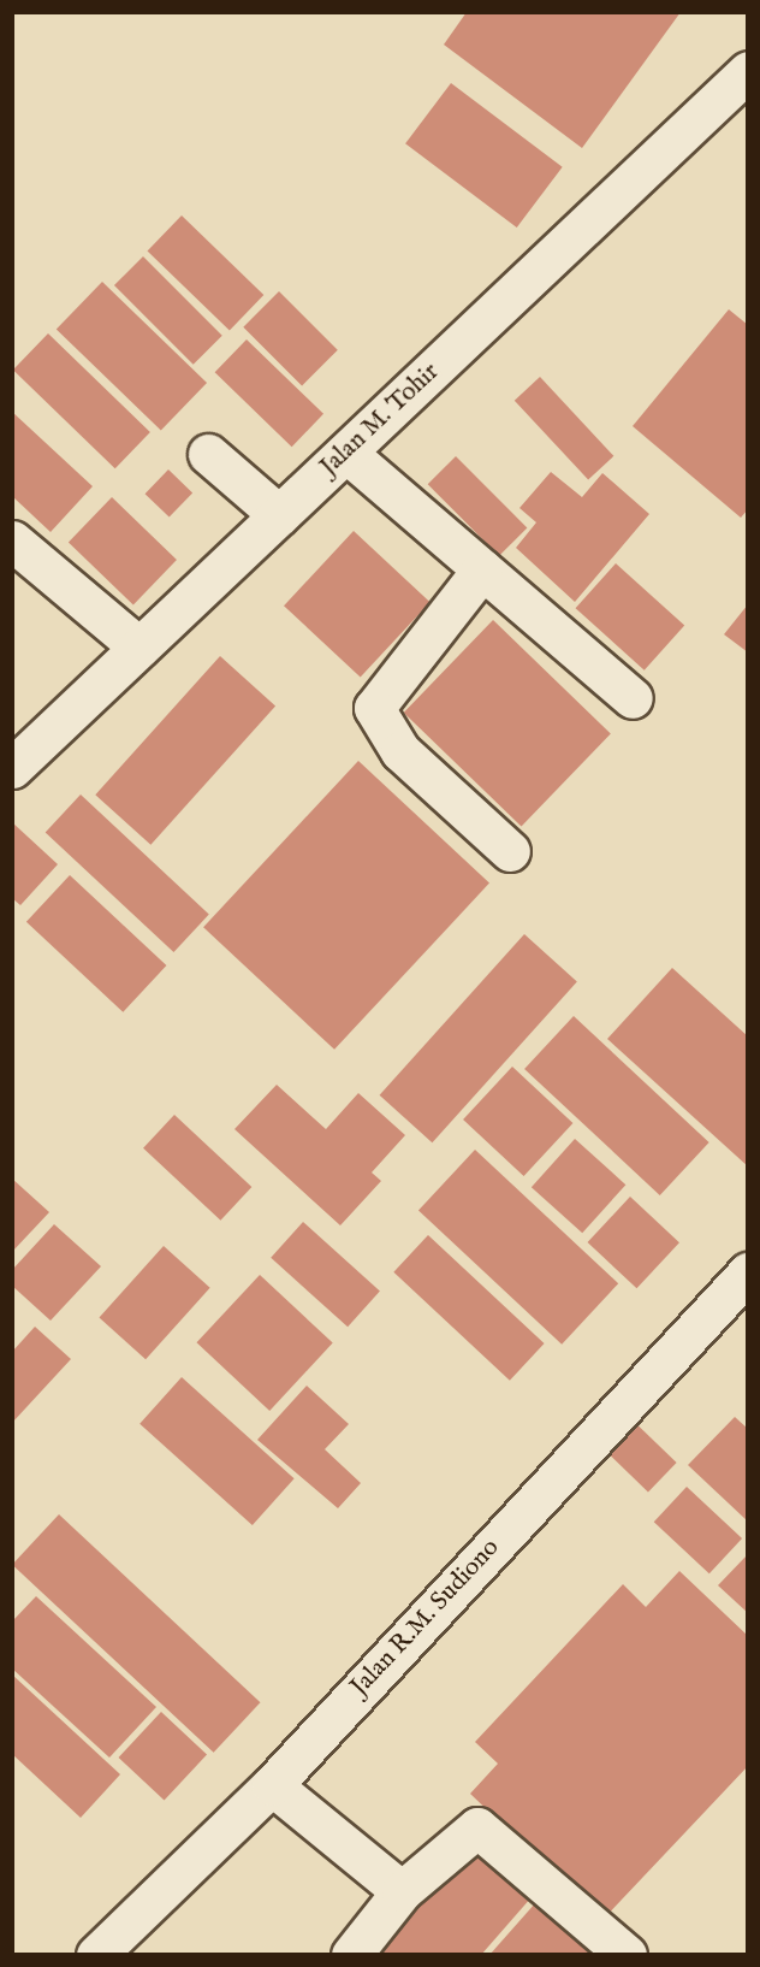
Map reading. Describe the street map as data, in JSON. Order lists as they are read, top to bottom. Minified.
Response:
{"streets":{"street":["Jalan M. Tohir","Jalan R.M. Sudiono"]}}
